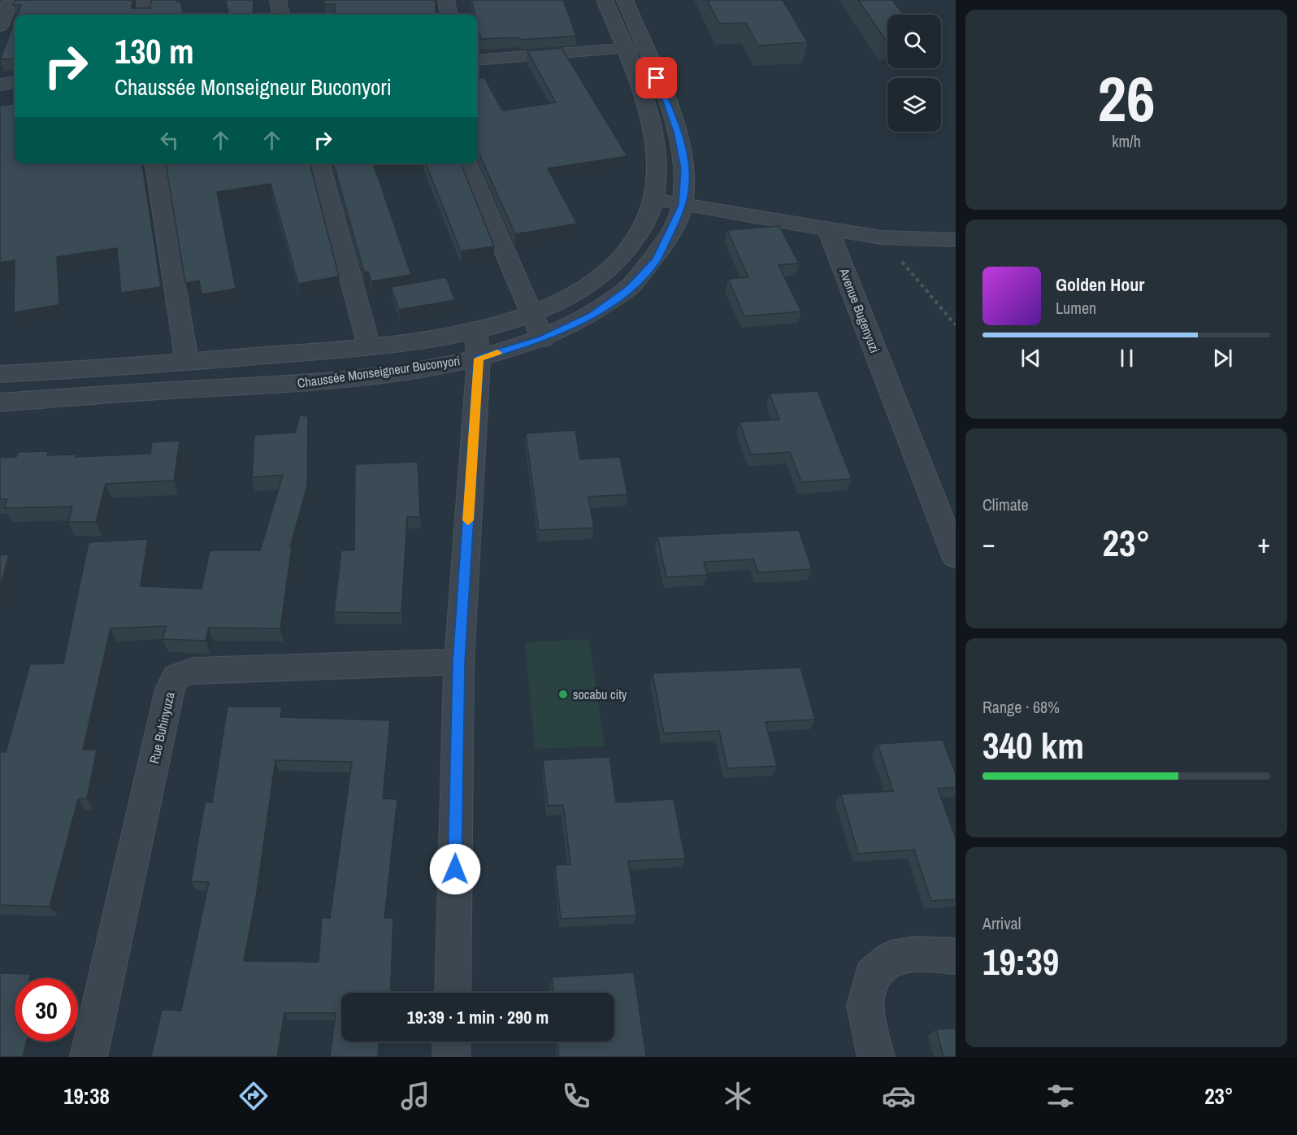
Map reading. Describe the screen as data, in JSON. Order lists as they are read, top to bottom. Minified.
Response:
{"streets":{"street":["Avenue Bugenyuzi","Chaussée Monseigneur Buconyori","Rue Buhinyuza"]},"places":["socabu city"],"page":{"tile":[["26","km/h"],"Climate",["Range · 68%","340 km"],["Arrival","19:39"]],"turn":["130 m","Chaussée Monseigneur Buconyori"],"song":["Golden Hour","Lumen"],"heat":["−","23°","+"],"limit":"30","trip":"19:39 · 1 min · 290 m","tabs":["19:38","23°"]}}
